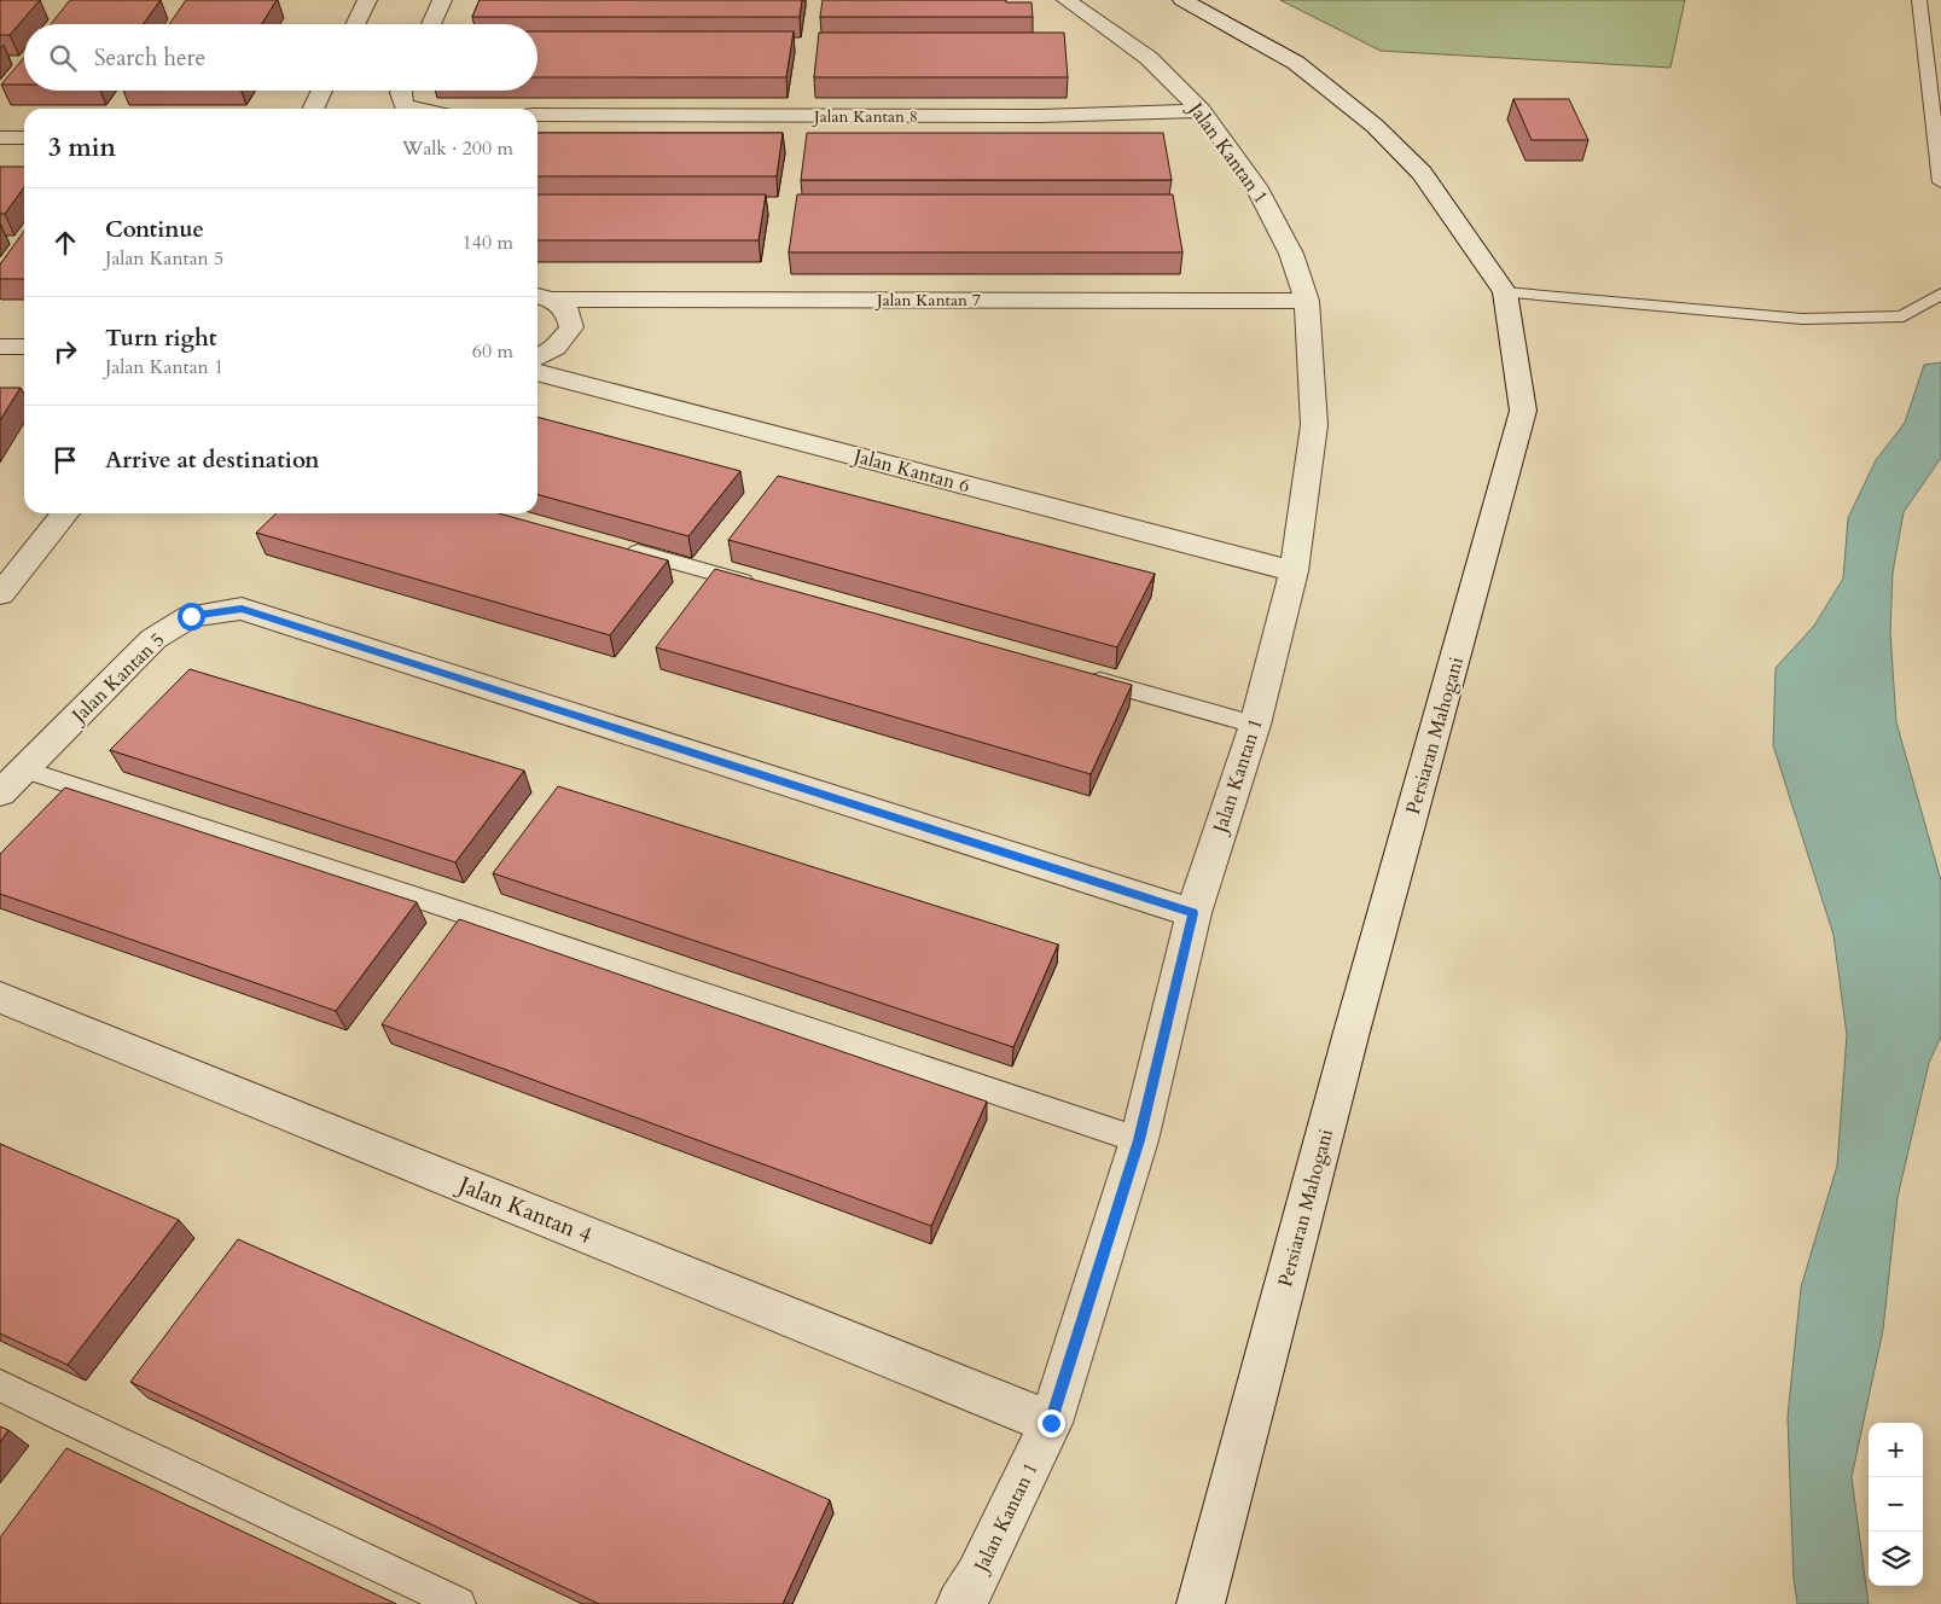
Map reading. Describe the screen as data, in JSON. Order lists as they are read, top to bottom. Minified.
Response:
{"streets":{"street":["Jalan Kantan 8","Jalan Kantan 1","Jalan Kantan 7","Jalan Kantan 6","Jalan Kantan 5","Persiaran Mahogani","Jalan Kantan 4"]},"crossings":[["Jalan Kantan 8","Jalan Kantan 1"],["Jalan Kantan 1","Jalan Kantan 7"],["Jalan Kantan 1","Jalan Kantan 6"],["Jalan Kantan 1","Jalan Kantan 5"],["Jalan Kantan 1","Jalan Kantan 4"]],"page":{"search":"Search here","heading":["3 min","Walk · 200 m"],"list":[["Continue","Jalan Kantan 5","140 m"],["Turn right","Jalan Kantan 1","60 m"],"Arrive at destination"],"map_buttons":["+","−"]}}
